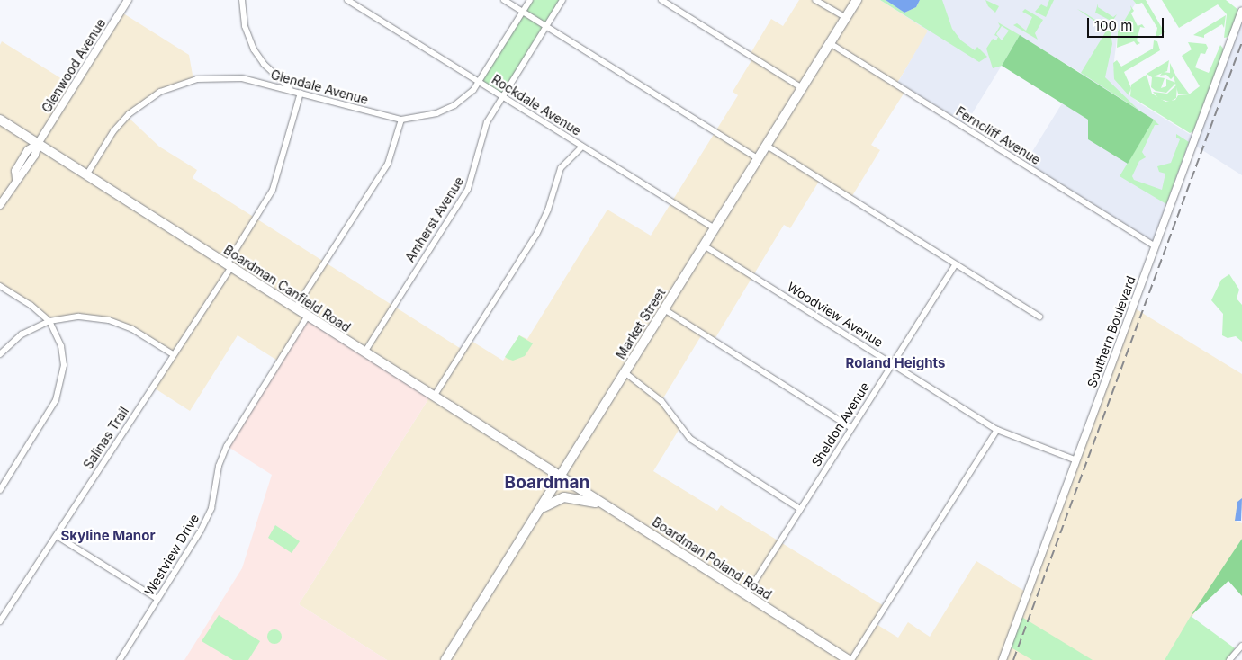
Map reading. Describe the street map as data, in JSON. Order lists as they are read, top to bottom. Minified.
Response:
{"streets":{"main road":["Boardman Canfield Road","Market Street","Boardman Poland Road"],"street":["Glenwood Avenue","Glendale Avenue","Rockdale Avenue","Ferncliff Avenue","Amherst Avenue","Woodview Avenue","Southern Boulevard","Sheldon Avenue","Salinas Trail","Westview Drive"]},"crossings":[["Glenwood Avenue","Boardman Canfield Road"],["Glendale Avenue","Rockdale Avenue"],["Glendale Avenue","Boardman Canfield Road"],["Glendale Avenue","Salinas Trail"],["Rockdale Avenue","Amherst Avenue"],["Rockdale Avenue","Market Street"],["Ferncliff Avenue","Market Street"],["Ferncliff Avenue","Southern Boulevard"],["Amherst Avenue","Boardman Canfield Road"],["Boardman Canfield Road","Market Street"],["Boardman Canfield Road","Salinas Trail"],["Boardman Canfield Road","Westview Drive"],["Boardman Canfield Road","Boardman Poland Road"],["Woodview Avenue","Market Street"],["Woodview Avenue","Southern Boulevard"],["Woodview Avenue","Sheldon Avenue"],["Market Street","Boardman Poland Road"],["Sheldon Avenue","Boardman Poland Road"]],"districts":["Roland Heights","Boardman","Skyline Manor"],"scale_bar":"100 m"}
